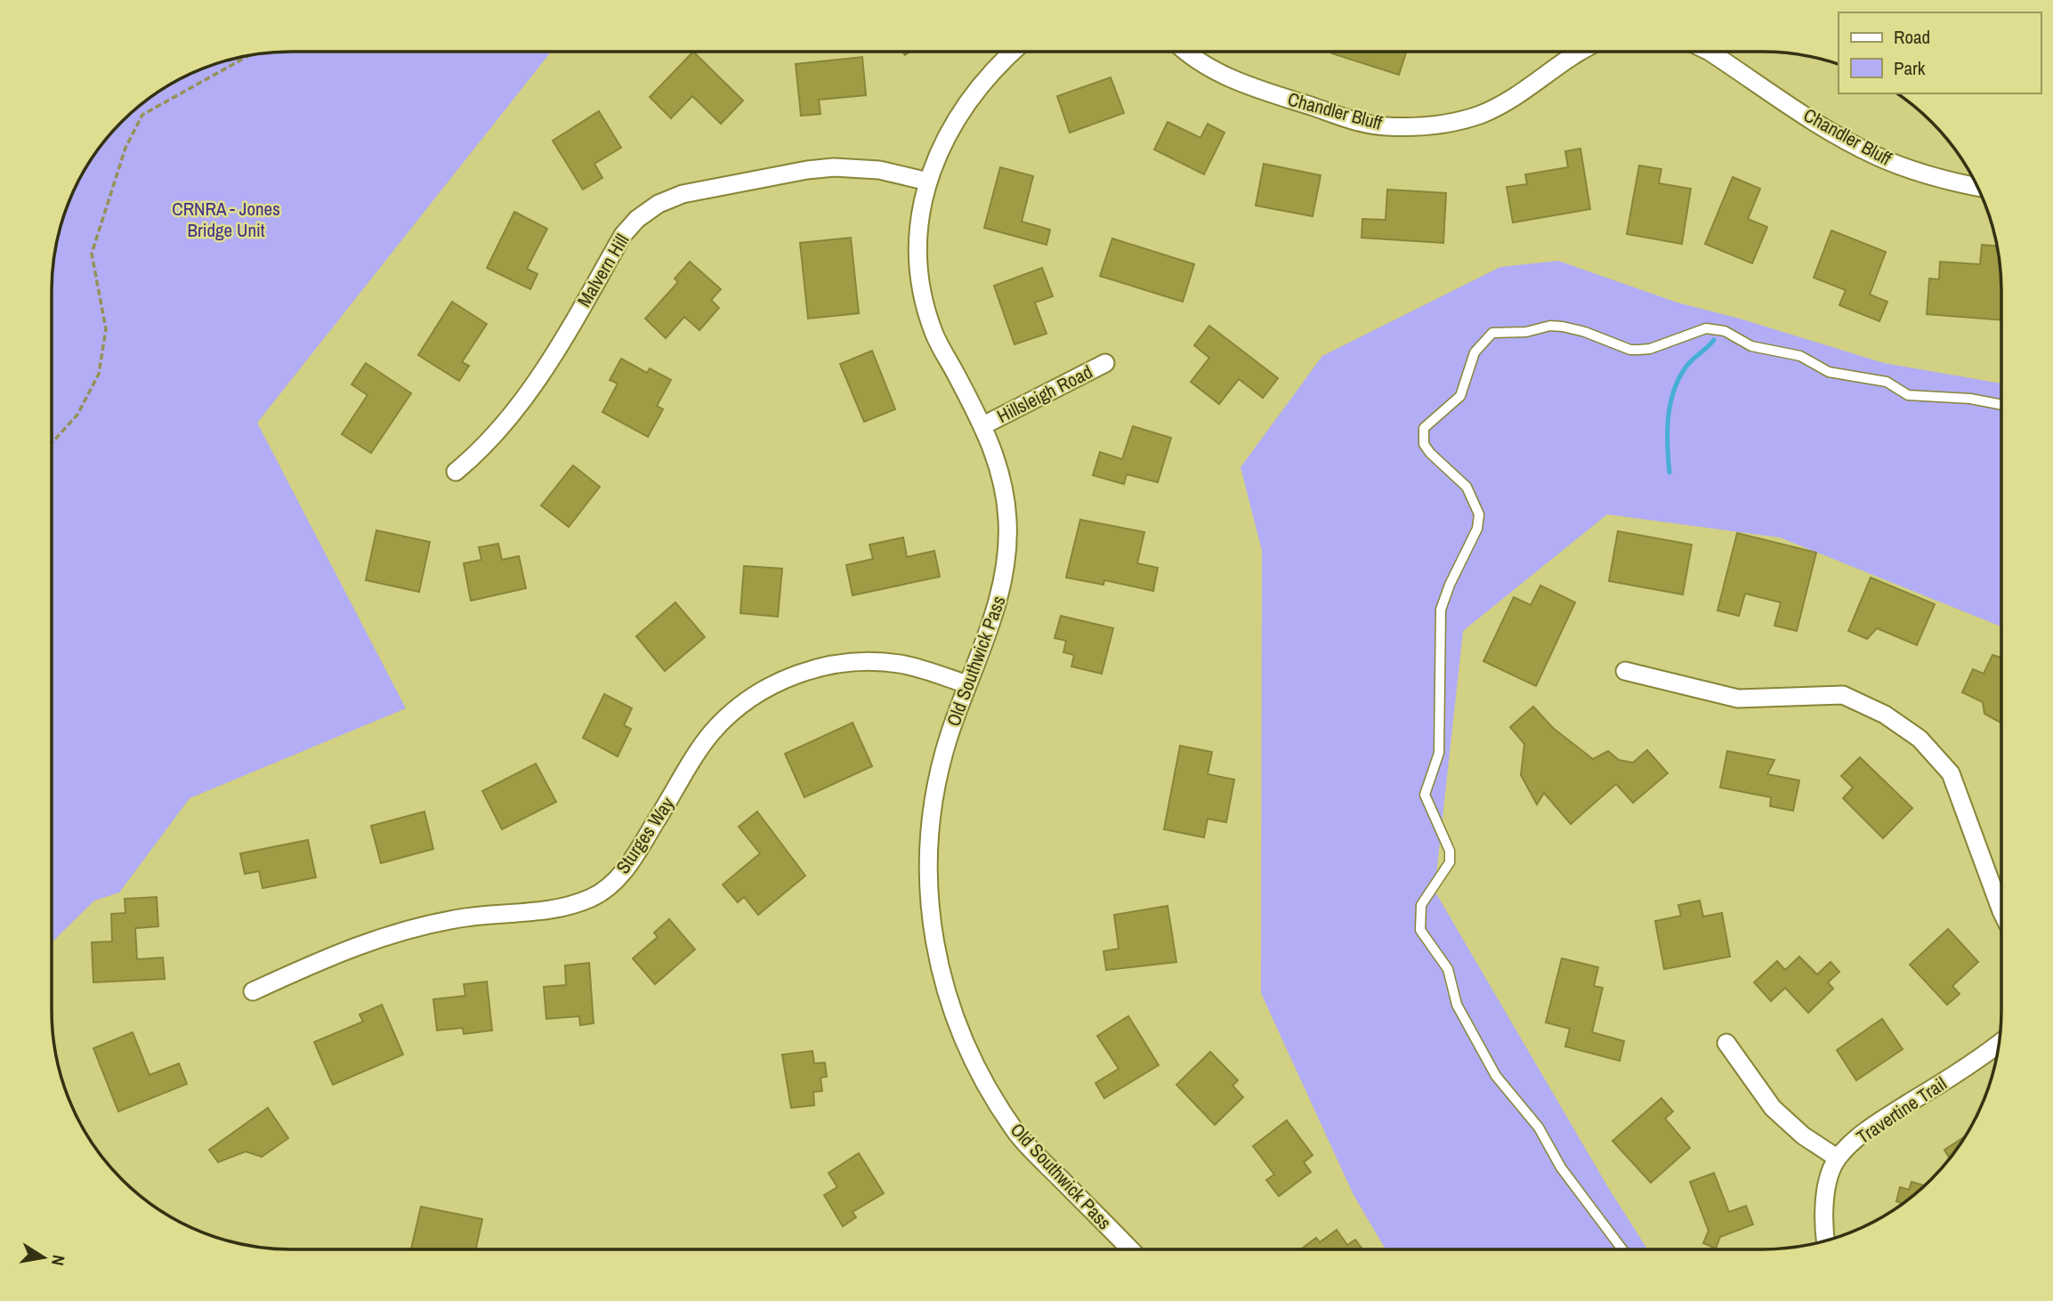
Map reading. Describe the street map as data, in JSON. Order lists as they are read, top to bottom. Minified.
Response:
{"streets":{"street":["Chandler Bluff","Malvern Hill","Hillsleigh Road","Old Southwick Pass","Sturges Way","Travertine Trail"]},"crossings":[["Malvern Hill","Old Southwick Pass"],["Hillsleigh Road","Old Southwick Pass"],["Old Southwick Pass","Sturges Way"]],"parks":["CRNRA - Jones Bridge Unit"],"legend":["Road","Park"],"north":"right"}
